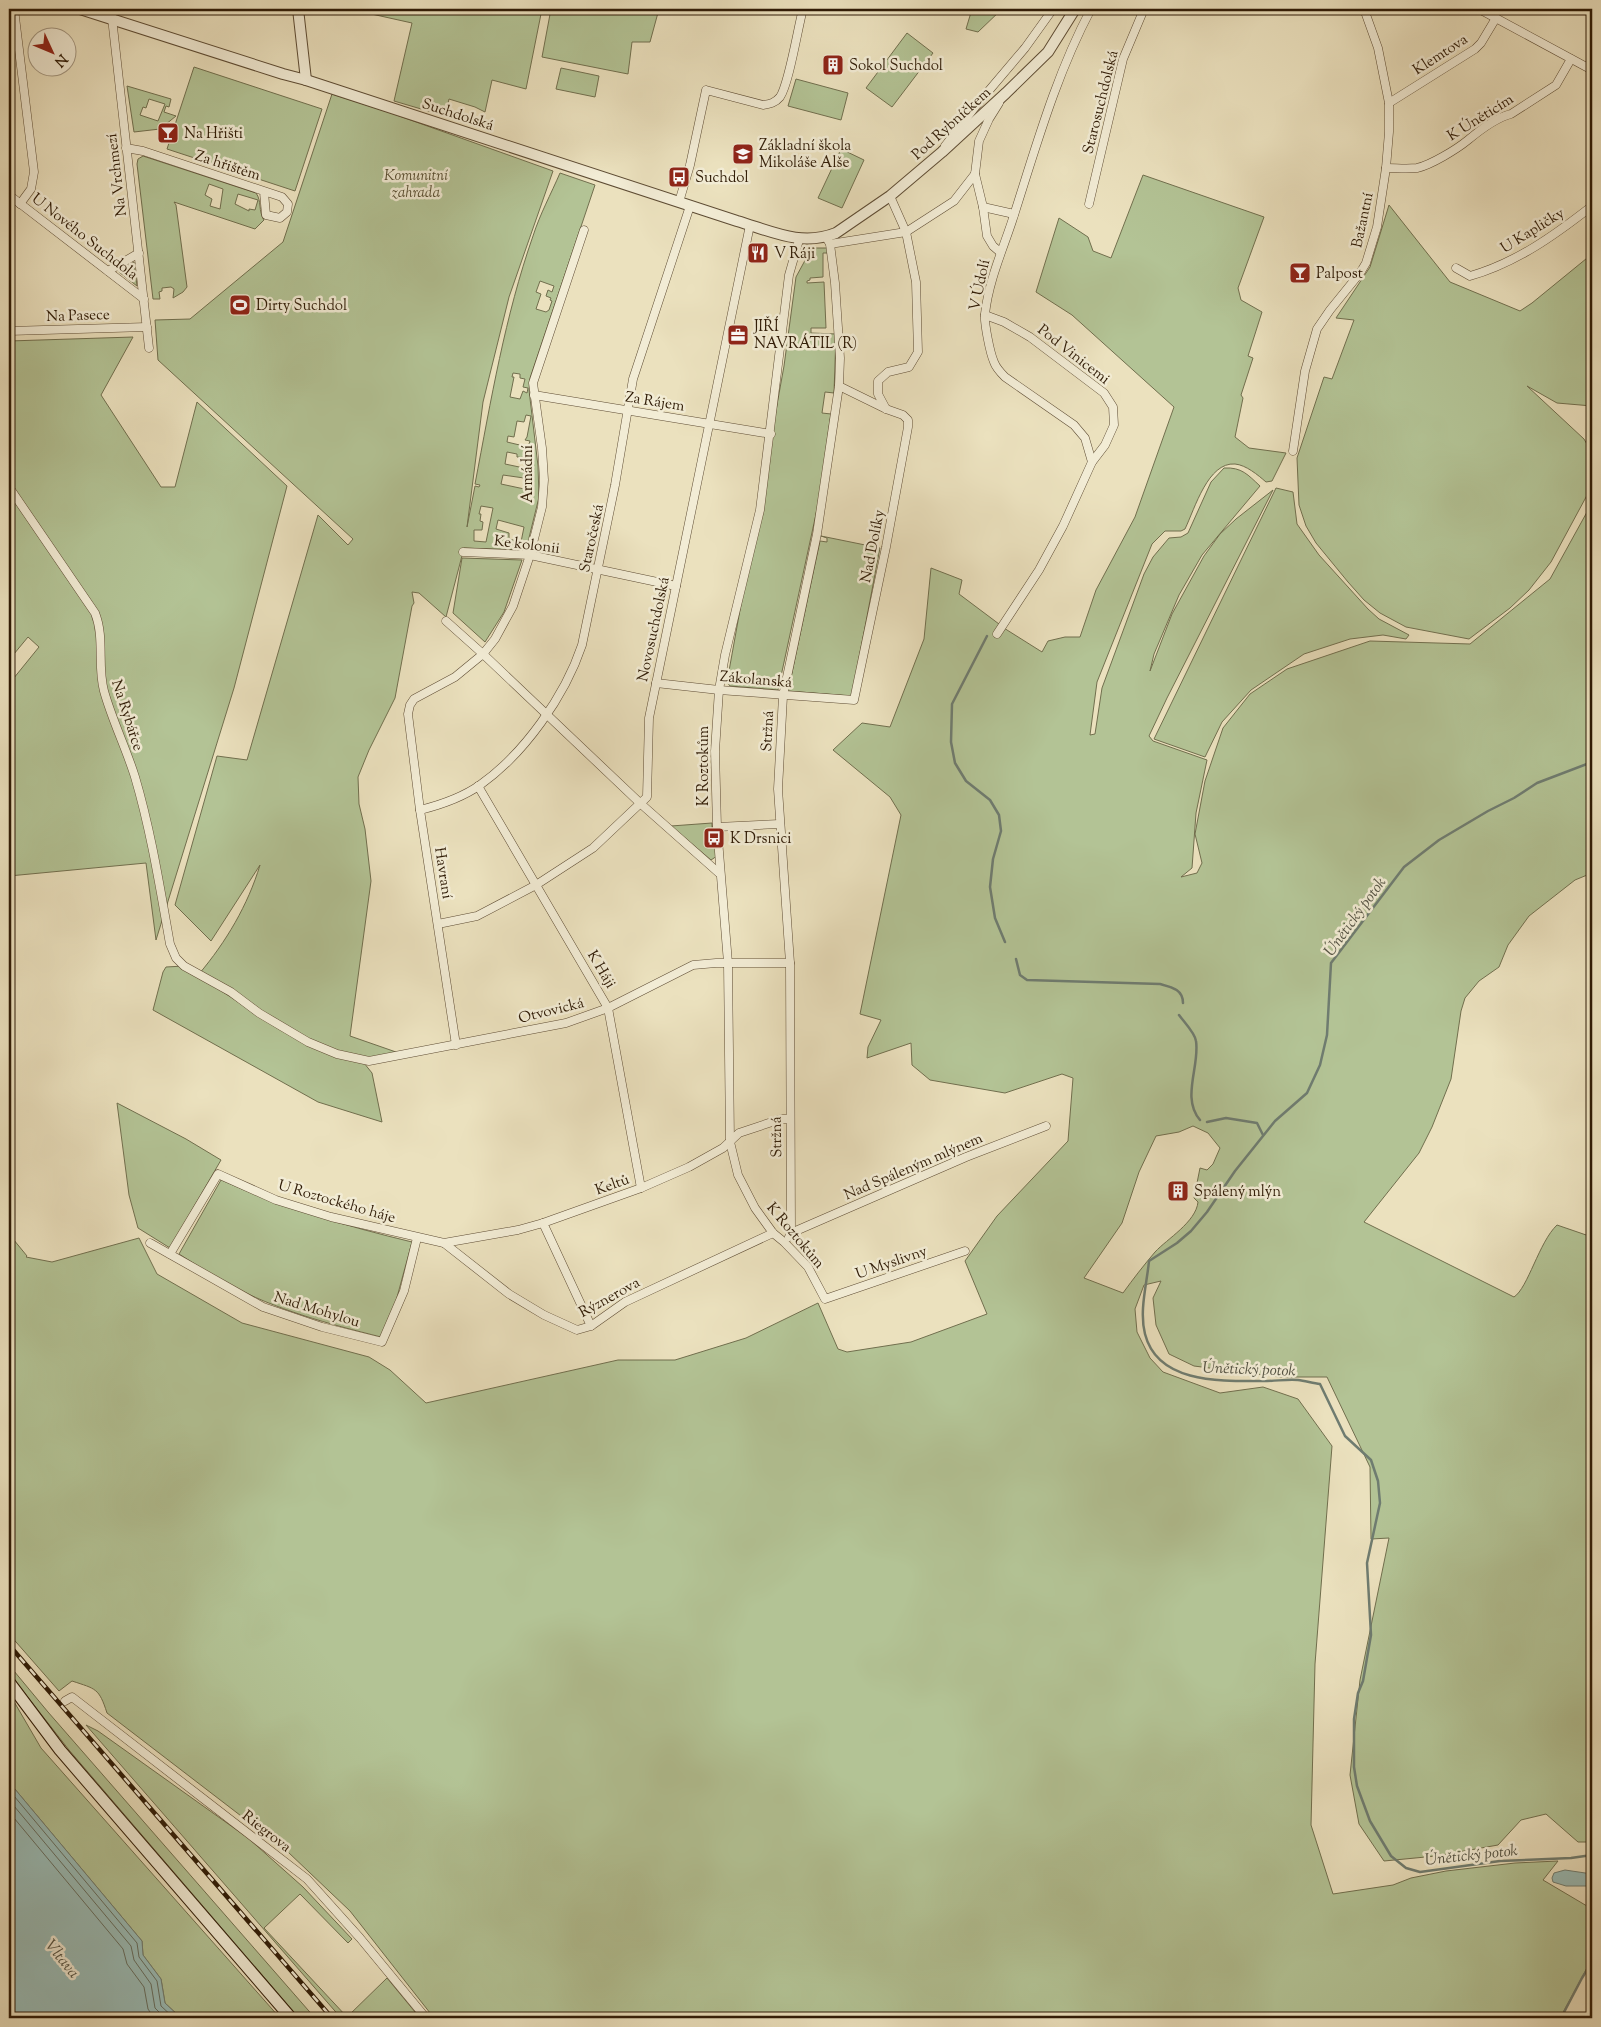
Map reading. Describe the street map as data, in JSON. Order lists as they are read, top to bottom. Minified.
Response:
{"streets":{"street":["Klemtova","Starosuchdolská","Suchdolská","K Úněticím","Pod Rybníčkem","Za hřištěm","Na Vrchmezí","Bažantní","U Kapličky","U Nového Suchdola","V Údolí","Na Pasece","Pod Vinicemi","Za Rájem","Armádní","Staročeská","Ke kolonii","Nad Dolíky","Novosuchdolská","Zákolanská","Na Rybářce","Stržná","K Roztokům","Havraní","K Háji","Otvovická","Nad Spáleným mlýnem","Keltů","U Roztockého háje","U Myslivny","Rýznerova","Nad Mohylou","Riegrova"]},"crossings":[["Klemtova","Bažantní"],["Suchdolská","Pod Rybníčkem"],["Suchdolská","Na Vrchmezí"],["Suchdolská","Staročeská"],["Suchdolská","Novosuchdolská"],["Suchdolská","Stržná"],["Suchdolská","K Roztokům"],["K Úněticím","Bažantní"],["Pod Rybníčkem","Stržná"],["Za hřištěm","Na Vrchmezí"],["Na Vrchmezí","U Nového Suchdola"],["Na Vrchmezí","Na Pasece"],["V Údolí","Pod Vinicemi"],["Za Rájem","Armádní"],["Za Rájem","Staročeská"],["Za Rájem","Novosuchdolská"],["Za Rájem","K Roztokům"],["Armádní","Ke kolonii"],["Armádní","Havraní"],["Staročeská","Ke kolonii"],["Staročeská","Havraní"],["Staročeská","K Háji"],["Ke kolonii","Novosuchdolská"],["Nad Dolíky","Zákolanská"],["Nad Dolíky","Stržná"],["Novosuchdolská","Zákolanská"],["Zákolanská","Stržná"],["Zákolanská","K Roztokům"],["Na Rybářce","Otvovická"],["Stržná","Otvovická"],["Stržná","Nad Spáleným mlýnem"],["Stržná","Keltů"],["K Roztokům","Otvovická"],["K Roztokům","Keltů"],["K Roztokům","U Myslivny"],["K Roztokům","Rýznerova"],["Havraní","Otvovická"],["K Háji","Otvovická"],["K Háji","Keltů"],["Keltů","U Roztockého háje"],["U Roztockého háje","Rýznerova"],["U Roztockého háje","Nad Mohylou"]],"water":["Únětický potok","Vltava"],"parks":["Komunitní zahrada"],"places":{"building":["Sokol Suchdol","Spálený mlýn"],"bar":["Na Hřišti","Palpost"],"school or university":["Základní škola Mikoláše Alše"],"bus stop":["Suchdol","K Drsnici"],"restaurant":["V Ráji"],"sports":["Dirty Suchdol"],"office":["JIŘÍ NAVRÁTIL (R)"]},"north":"bottom right"}
